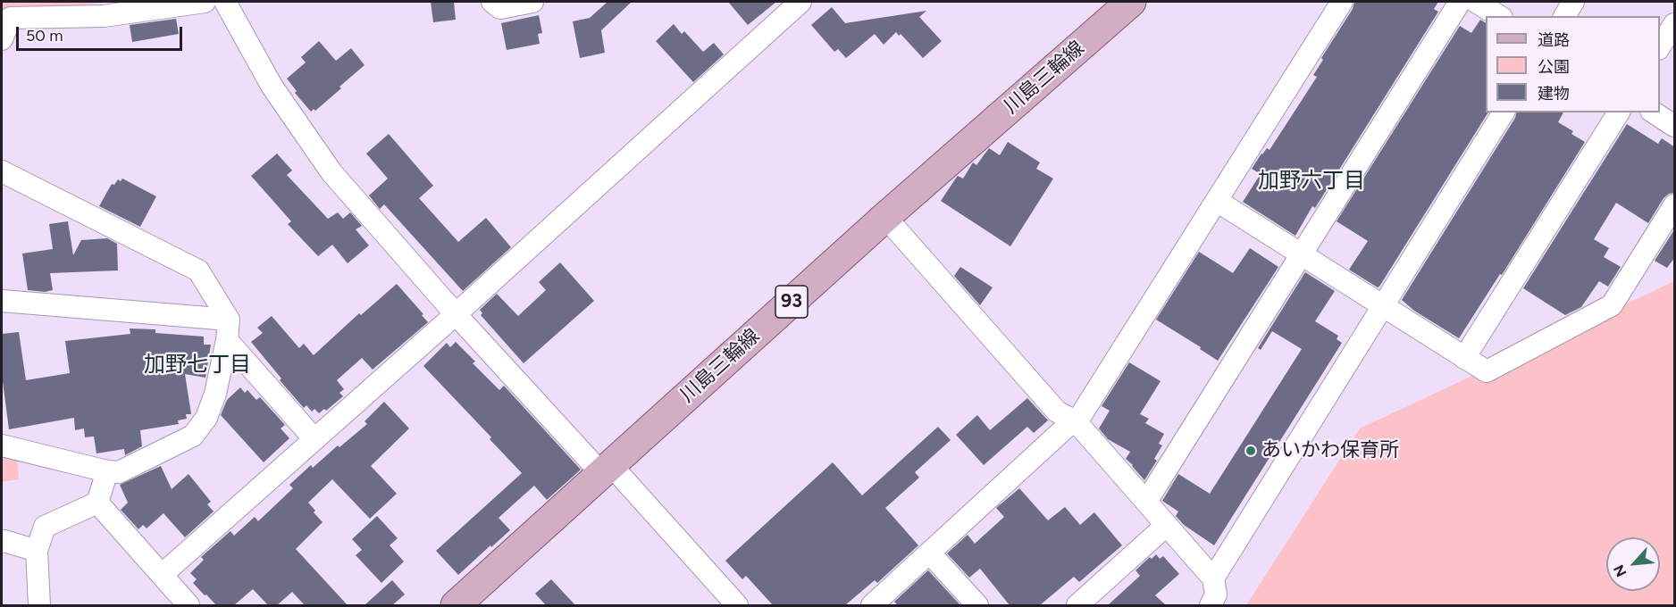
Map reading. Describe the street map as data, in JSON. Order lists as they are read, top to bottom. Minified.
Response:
{"streets":{"main road":["川島三輪線","93"]},"districts":["加野六丁目","加野七丁目"],"places":["あいかわ保育所"],"legend":["道路","公園","建物"],"scale_bar":"50 m","north":"bottom left"}
